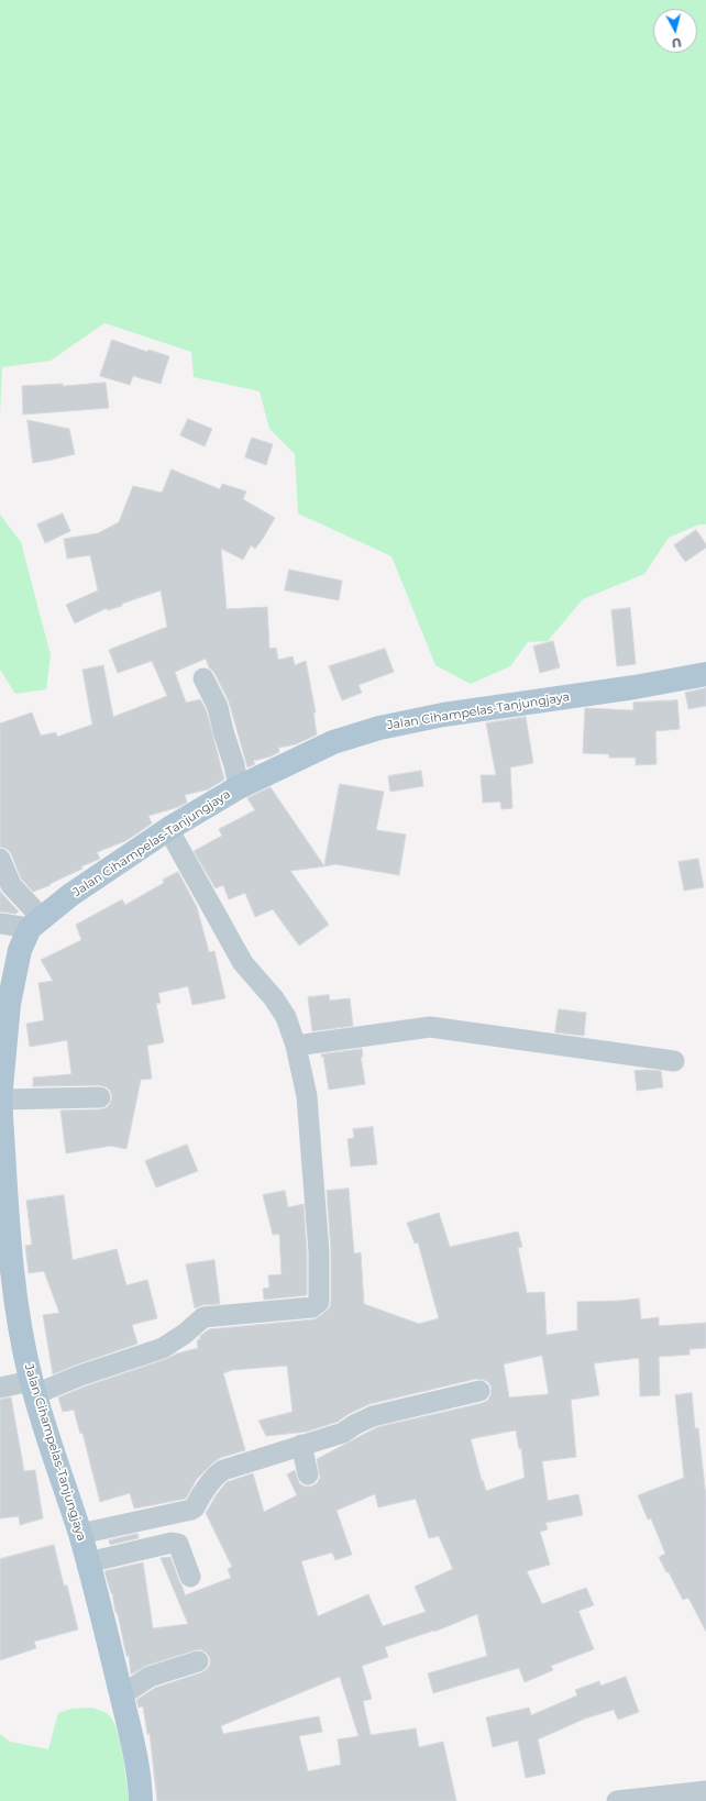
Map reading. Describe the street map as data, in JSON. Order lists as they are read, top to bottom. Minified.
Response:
{"streets":{"main road":["Jalan Cihampelas-Tanjungjaya"]},"north":"bottom"}
